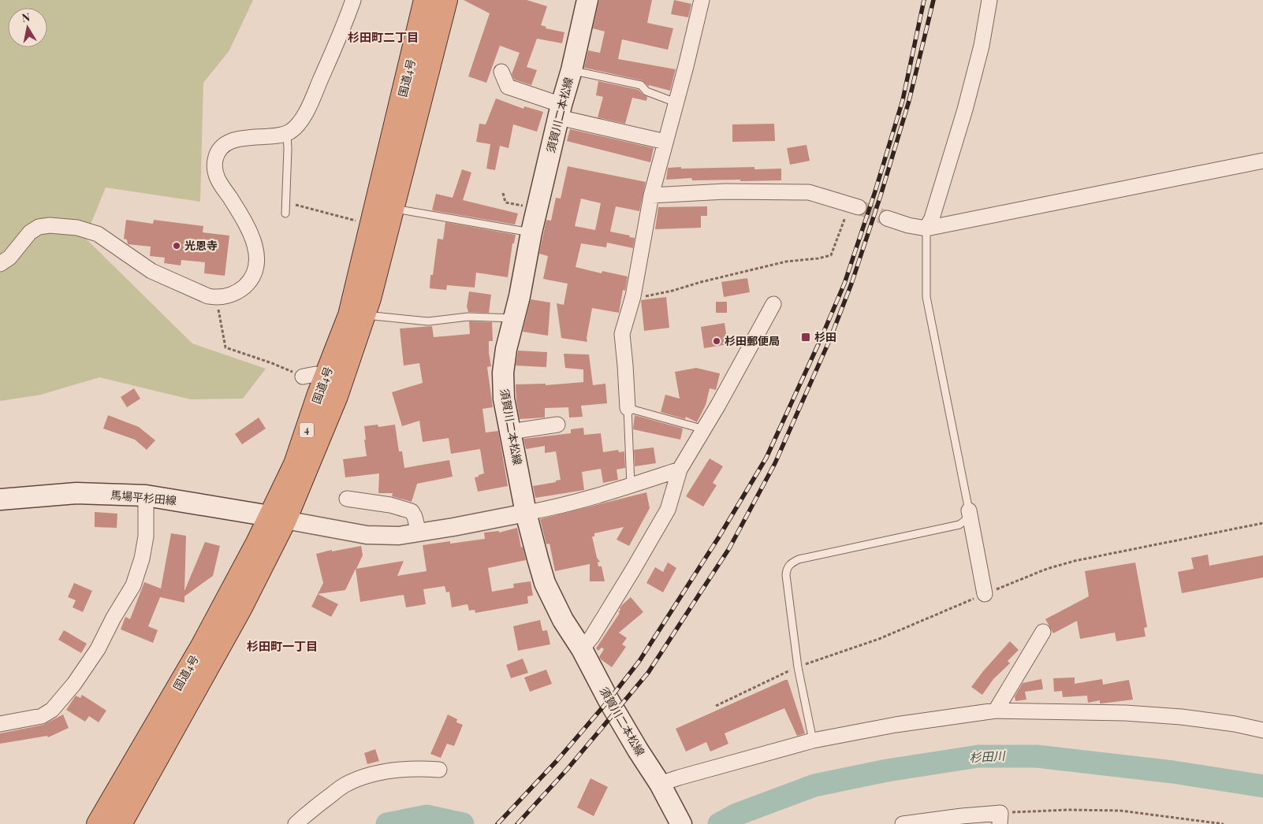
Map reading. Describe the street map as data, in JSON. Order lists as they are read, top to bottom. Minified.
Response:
{"streets":{"highway":["国道4号","4"],"main road":["須賀川二本松線","馬場平杉田線"]},"crossings":[["国道4号","馬場平杉田線"]],"districts":["杉田町二丁目","杉田町一丁目"],"water":["杉田川"],"places":{"other":["光恩寺","杉田郵便局"],"transit":["杉田"]},"north":"top"}
